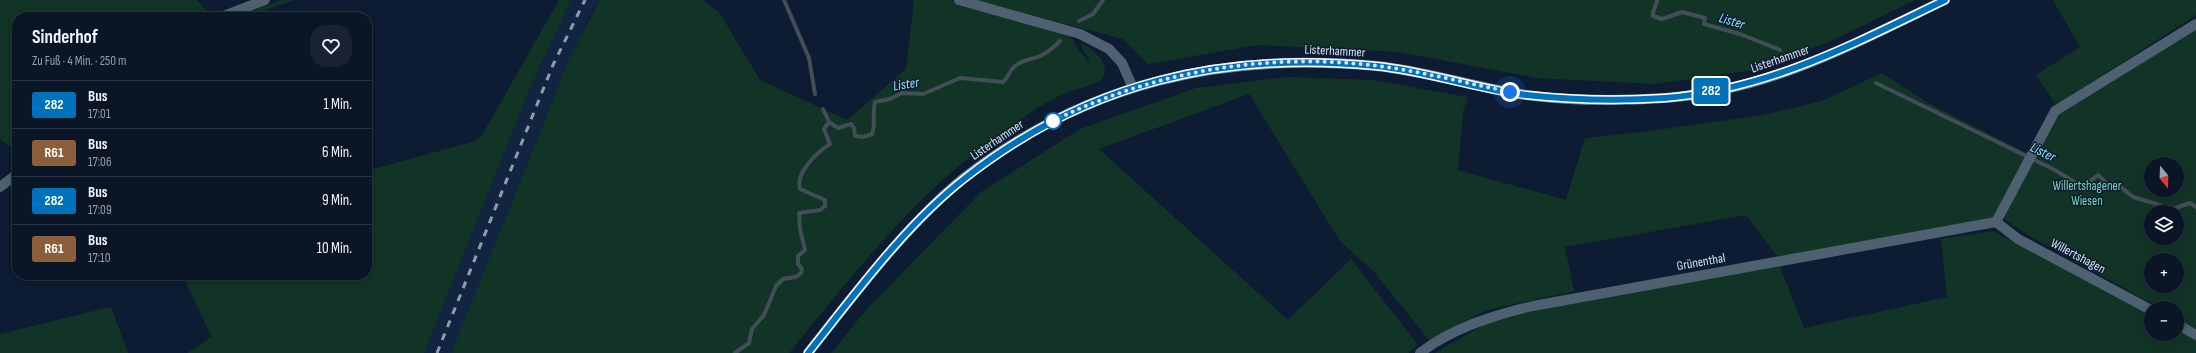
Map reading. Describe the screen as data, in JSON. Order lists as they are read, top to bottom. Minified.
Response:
{"streets":{"main road":["Listerhammer"],"street":["Willertshagen","Grünenthal"]},"crossings":[["Willertshagen","Grünenthal"]],"water":["Lister"],"parks":["Willertshagener Wiesen"],"lines":["bus line 282"],"north":"bottom","page":{"on_map":"282","heading":["Sinderhof","Zu Fuß · 4 Min. · 250 m"],"list":[{"mark":"282","name":"Bus","note":"17:01","value":"1 Min."},{"mark":"R61","name":"Bus","note":"17:06","value":"6 Min."},{"mark":"282","name":"Bus","note":"17:09","value":"9 Min."},{"mark":"R61","name":"Bus","note":"17:10","value":"10 Min."}],"map_buttons":["+","−"]}}
